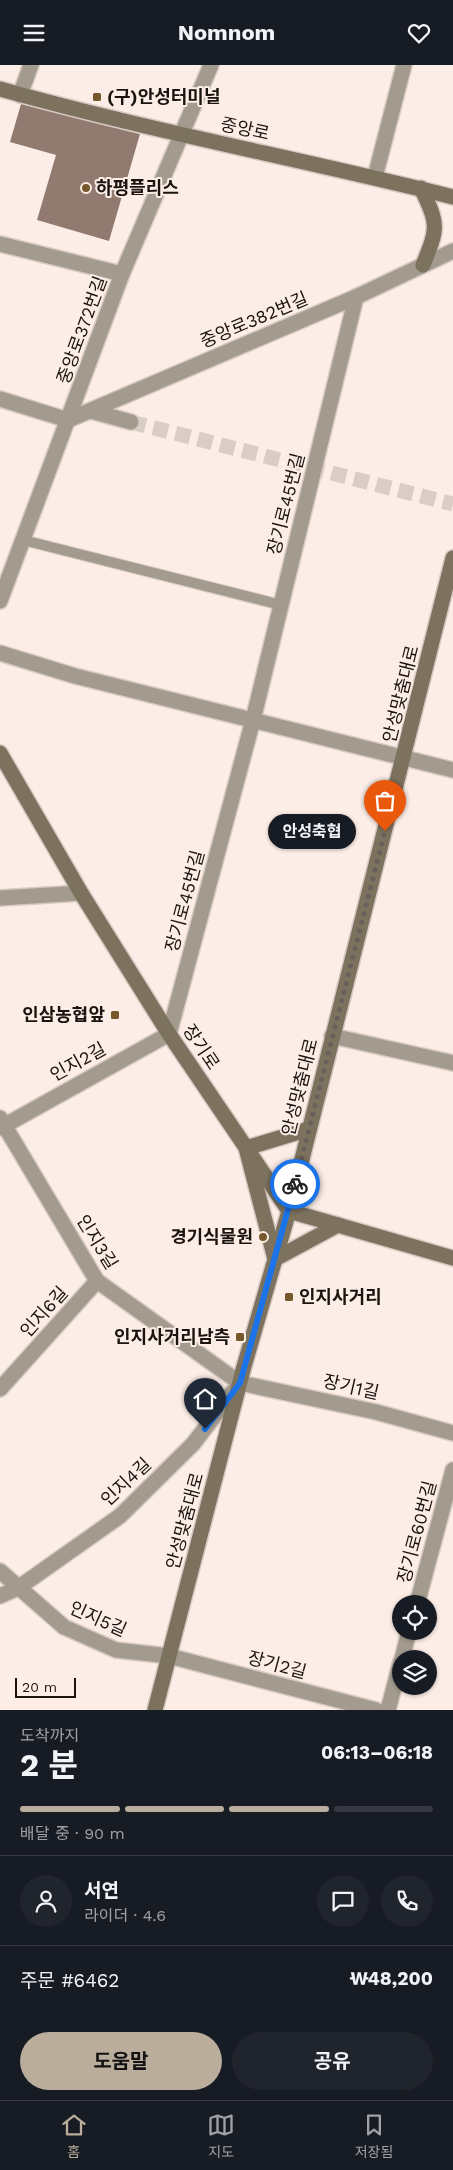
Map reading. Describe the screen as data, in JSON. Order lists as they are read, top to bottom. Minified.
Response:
{"streets":{"main road":["중앙로","안성맞춤대로","장기로"],"street":["중앙로382번길","중앙로372번길","장기로45번길","인지2길","인지3길","인지6길","장기1길","인지4길","장기로60번길","인지5길","장기2길"]},"crossings":[["중앙로","중앙로372번길"],["중앙로382번길","중앙로372번길"],["중앙로382번길","장기로45번길"],["장기로45번길","장기로"],["장기로45번길","인지2길"],["안성맞춤대로","장기로"],["안성맞춤대로","인지3길"],["안성맞춤대로","장기1길"],["안성맞춤대로","인지4길"],["안성맞춤대로","인지5길"],["안성맞춤대로","장기2길"],["장기로","인지2길"],["인지2길","인지3길"],["인지3길","인지6길"],["인지3길","장기1길"],["인지3길","인지4길"],["장기1길","인지4길"],["인지4길","인지5길"],["인지5길","장기2길"]],"places":{"transit":["(구)안성터미널","인삼농협앞","인지사거리","인지사거리남측"],"other":["하평플리스","안성축협","경기식물원"]},"scale_bar":"20 m","page":{"header":"Nomnom","bubble":"안성축협","scale":"20 m","heading":["2 분","도착까지","06:13–06:18"],"panel":["서연","라이더 · 4.6","주문 #6462","₩48,200"],"bar":"배달 중 · 90 m","buttons":["도움말","공유"],"tabs":["홈","지도","저장됨"]}}
